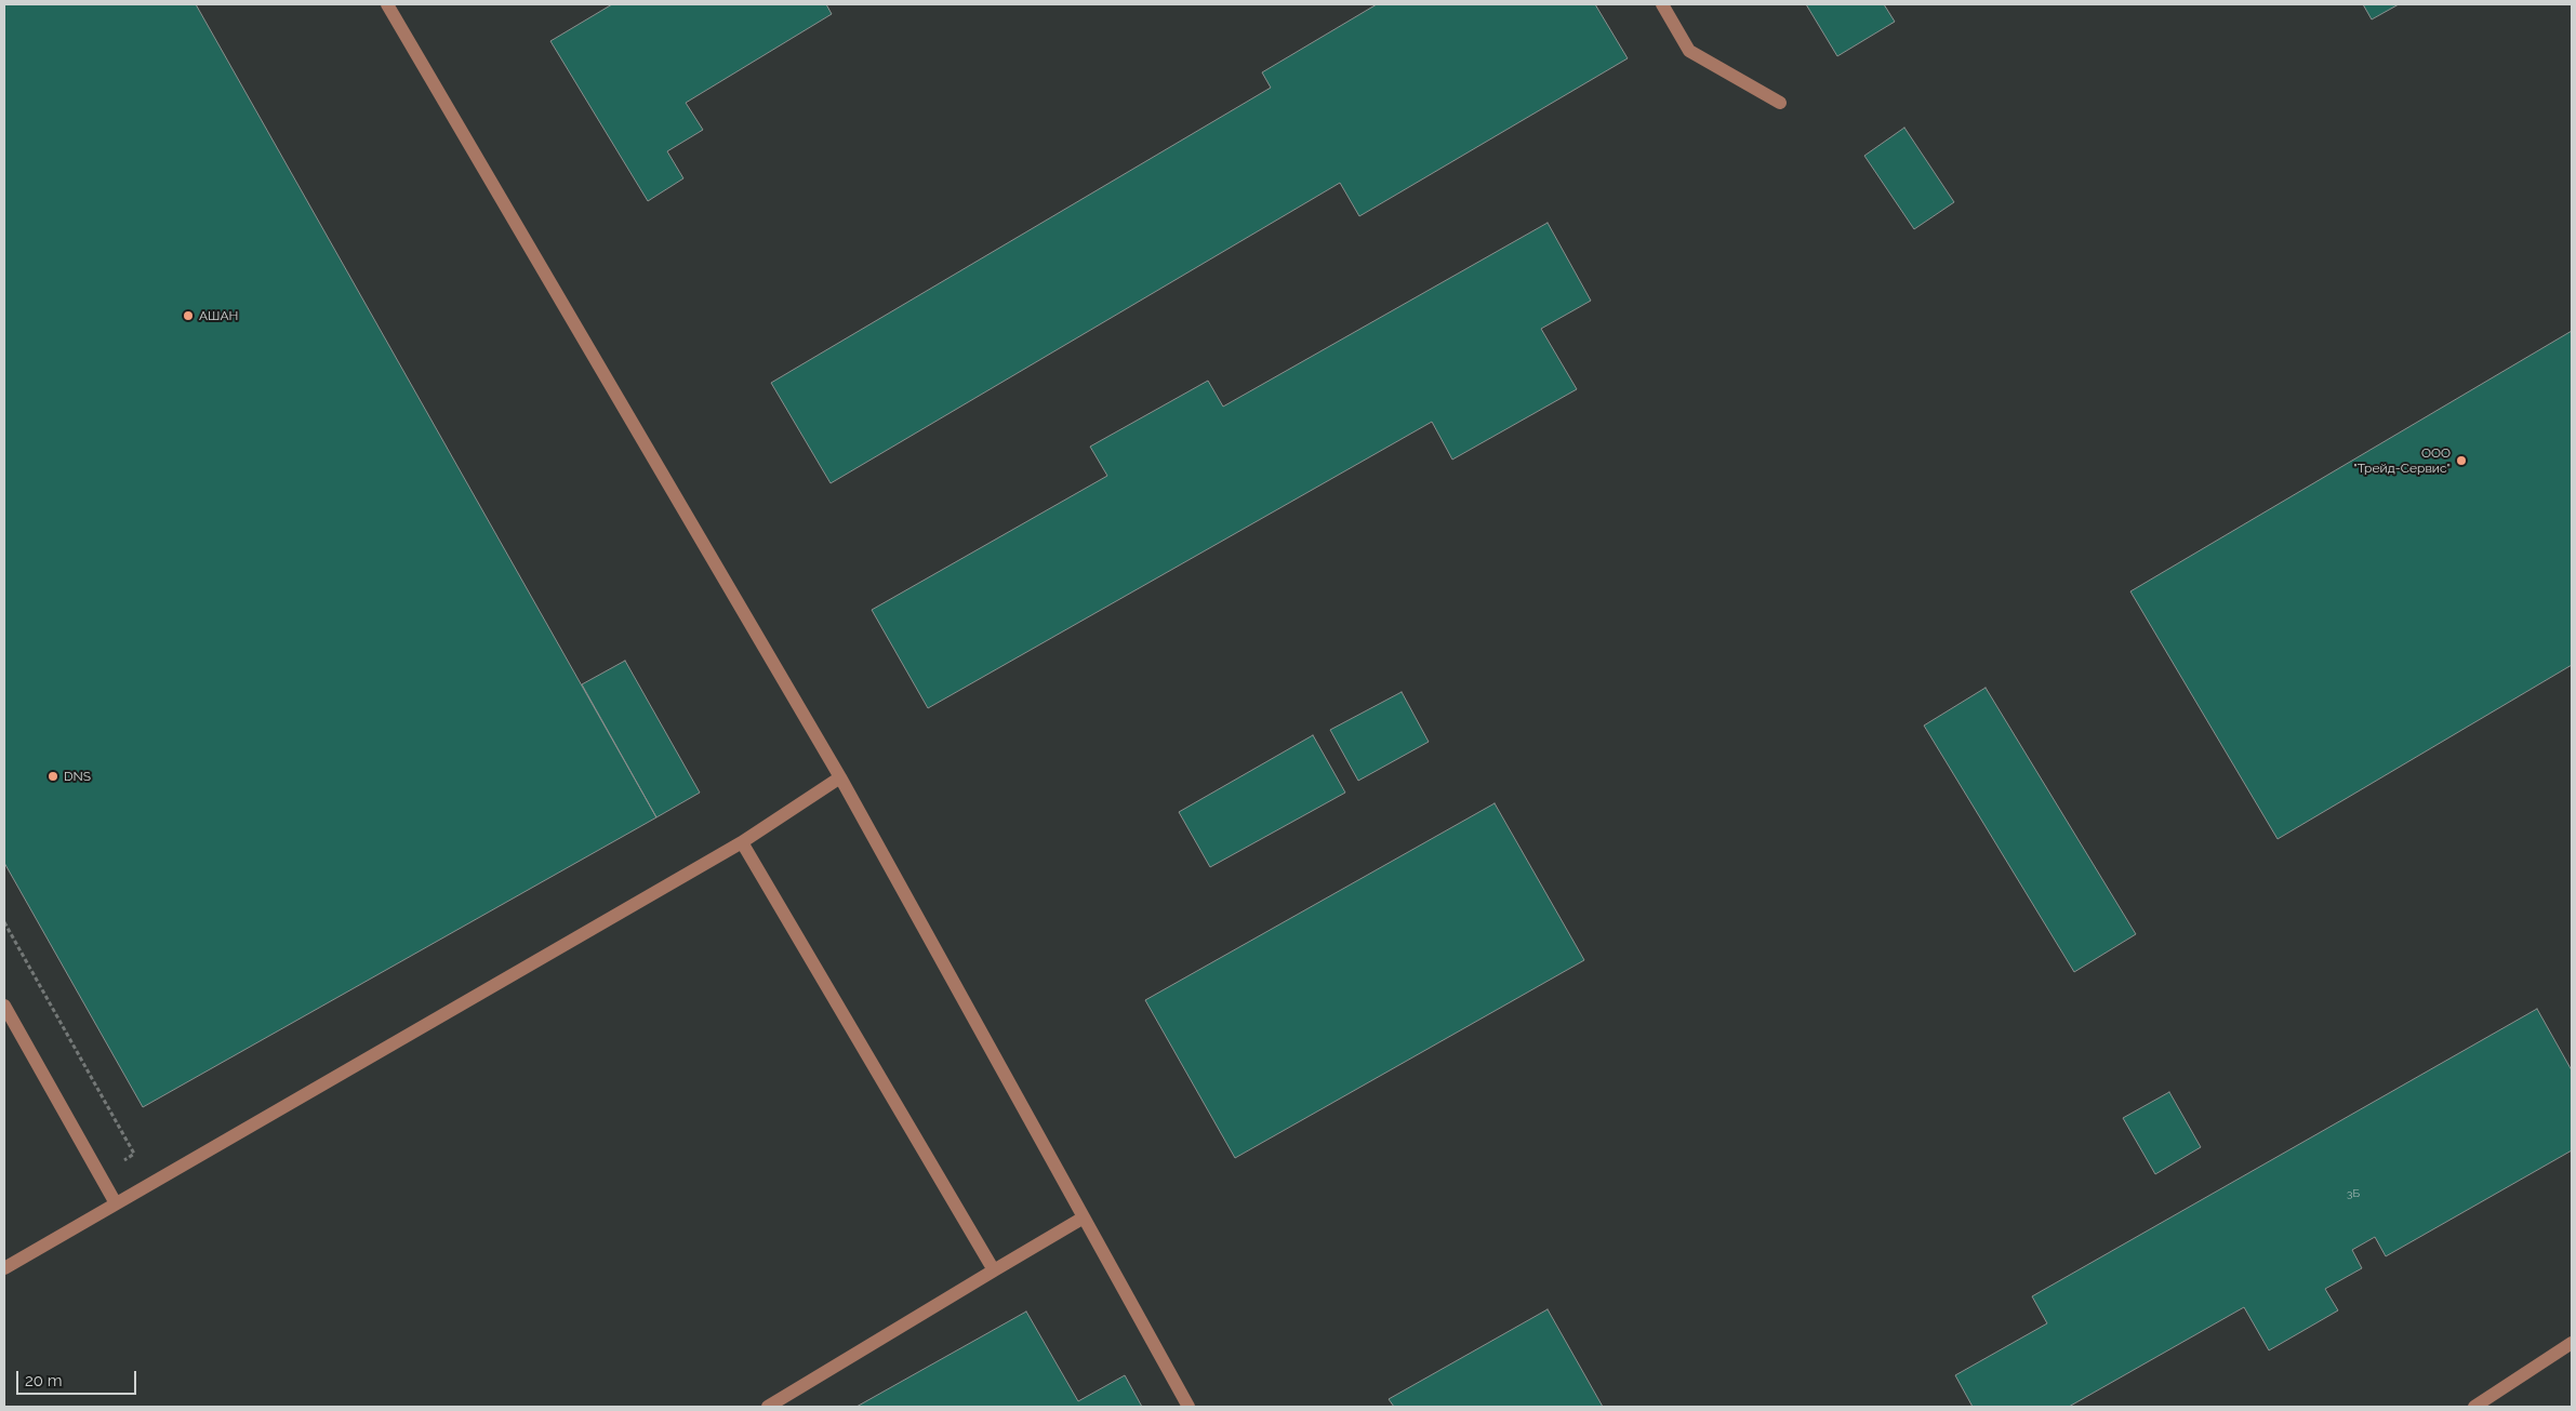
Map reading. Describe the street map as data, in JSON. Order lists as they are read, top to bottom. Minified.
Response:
{"places":["АШАН","ООО \"Трейд-Сервис\"","DNS"],"house_numbers":["3Б"],"scale_bar":"20 m"}
